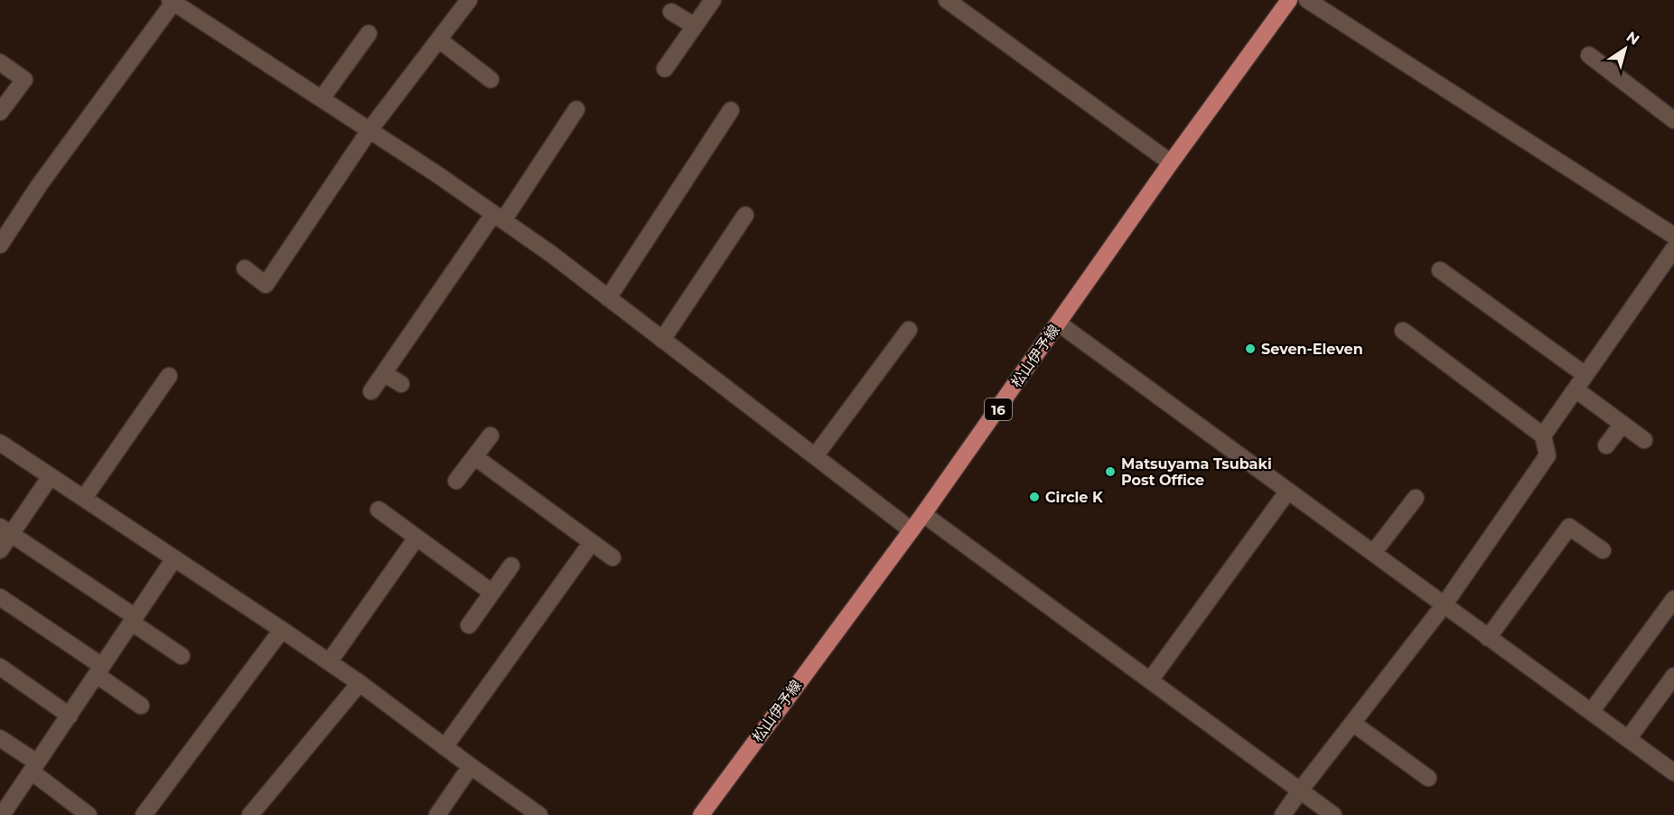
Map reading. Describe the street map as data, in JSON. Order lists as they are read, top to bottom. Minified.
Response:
{"streets":{"main road":["松山伊予線","16"]},"places":["Seven-Eleven","Matsuyama Tsubaki Post Office","Circle K"],"north":"top right"}
